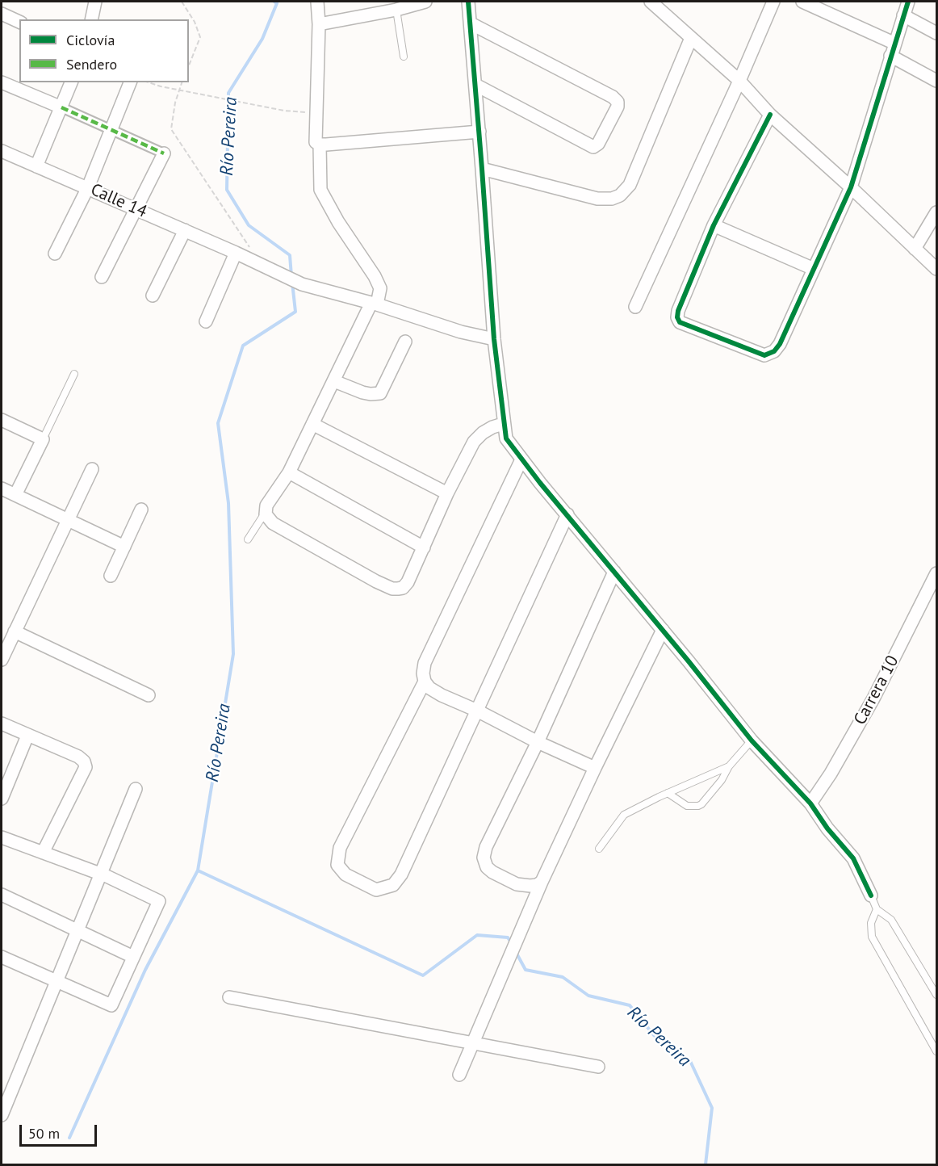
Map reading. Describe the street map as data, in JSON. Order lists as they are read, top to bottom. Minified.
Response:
{"streets":{"street":["Calle 14","Carrera 10"]},"water":["Río Pereira"],"legend":["Ciclovía","Sendero"],"scale_bar":"50 m"}
